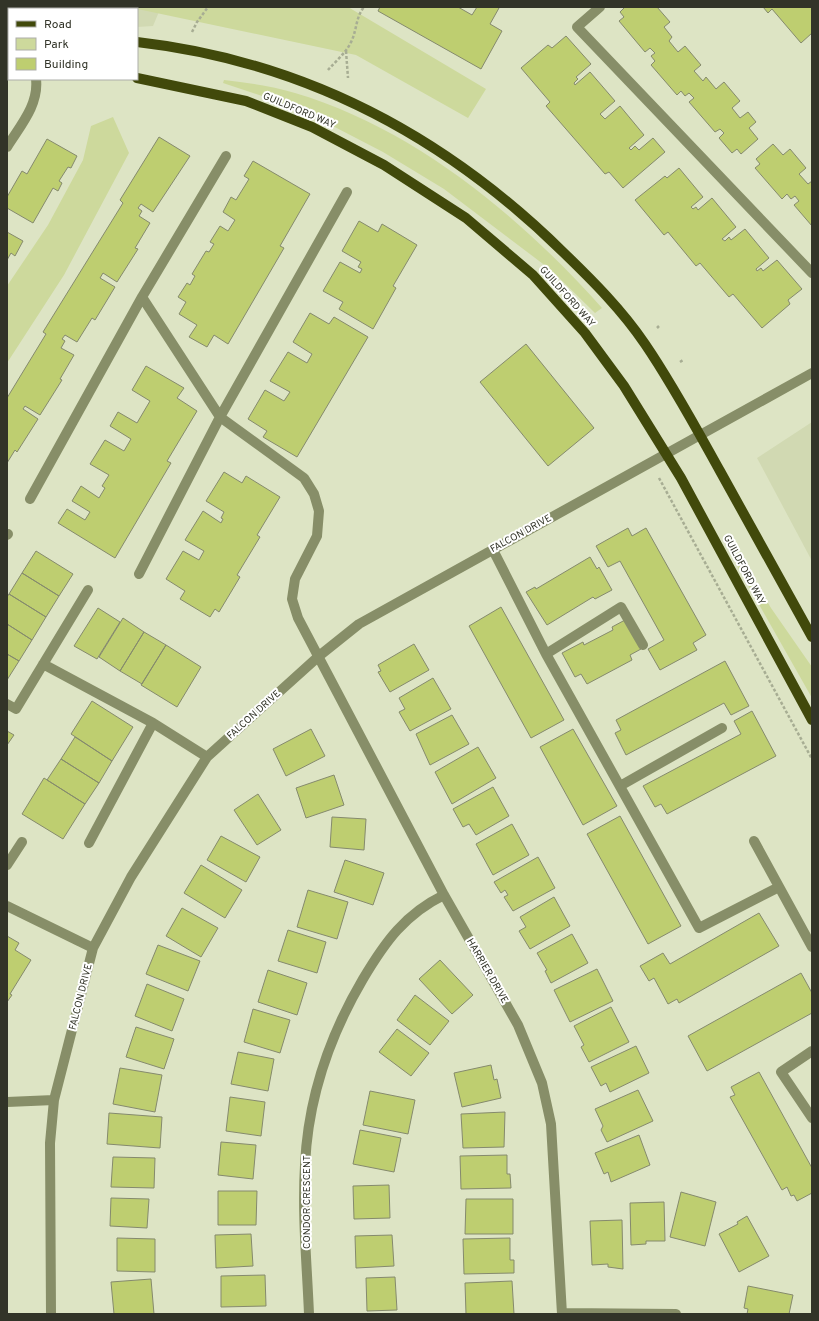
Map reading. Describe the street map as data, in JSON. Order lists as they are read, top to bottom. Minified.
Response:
{"streets":{"main road":["GUILDFORD WAY"],"street":["FALCON DRIVE","HARRIER DRIVE","CONDOR CRESCENT"]},"crossings":[["GUILDFORD WAY","FALCON DRIVE"],["FALCON DRIVE","HARRIER DRIVE"],["HARRIER DRIVE","CONDOR CRESCENT"]],"legend":["Road","Park","Building"]}
